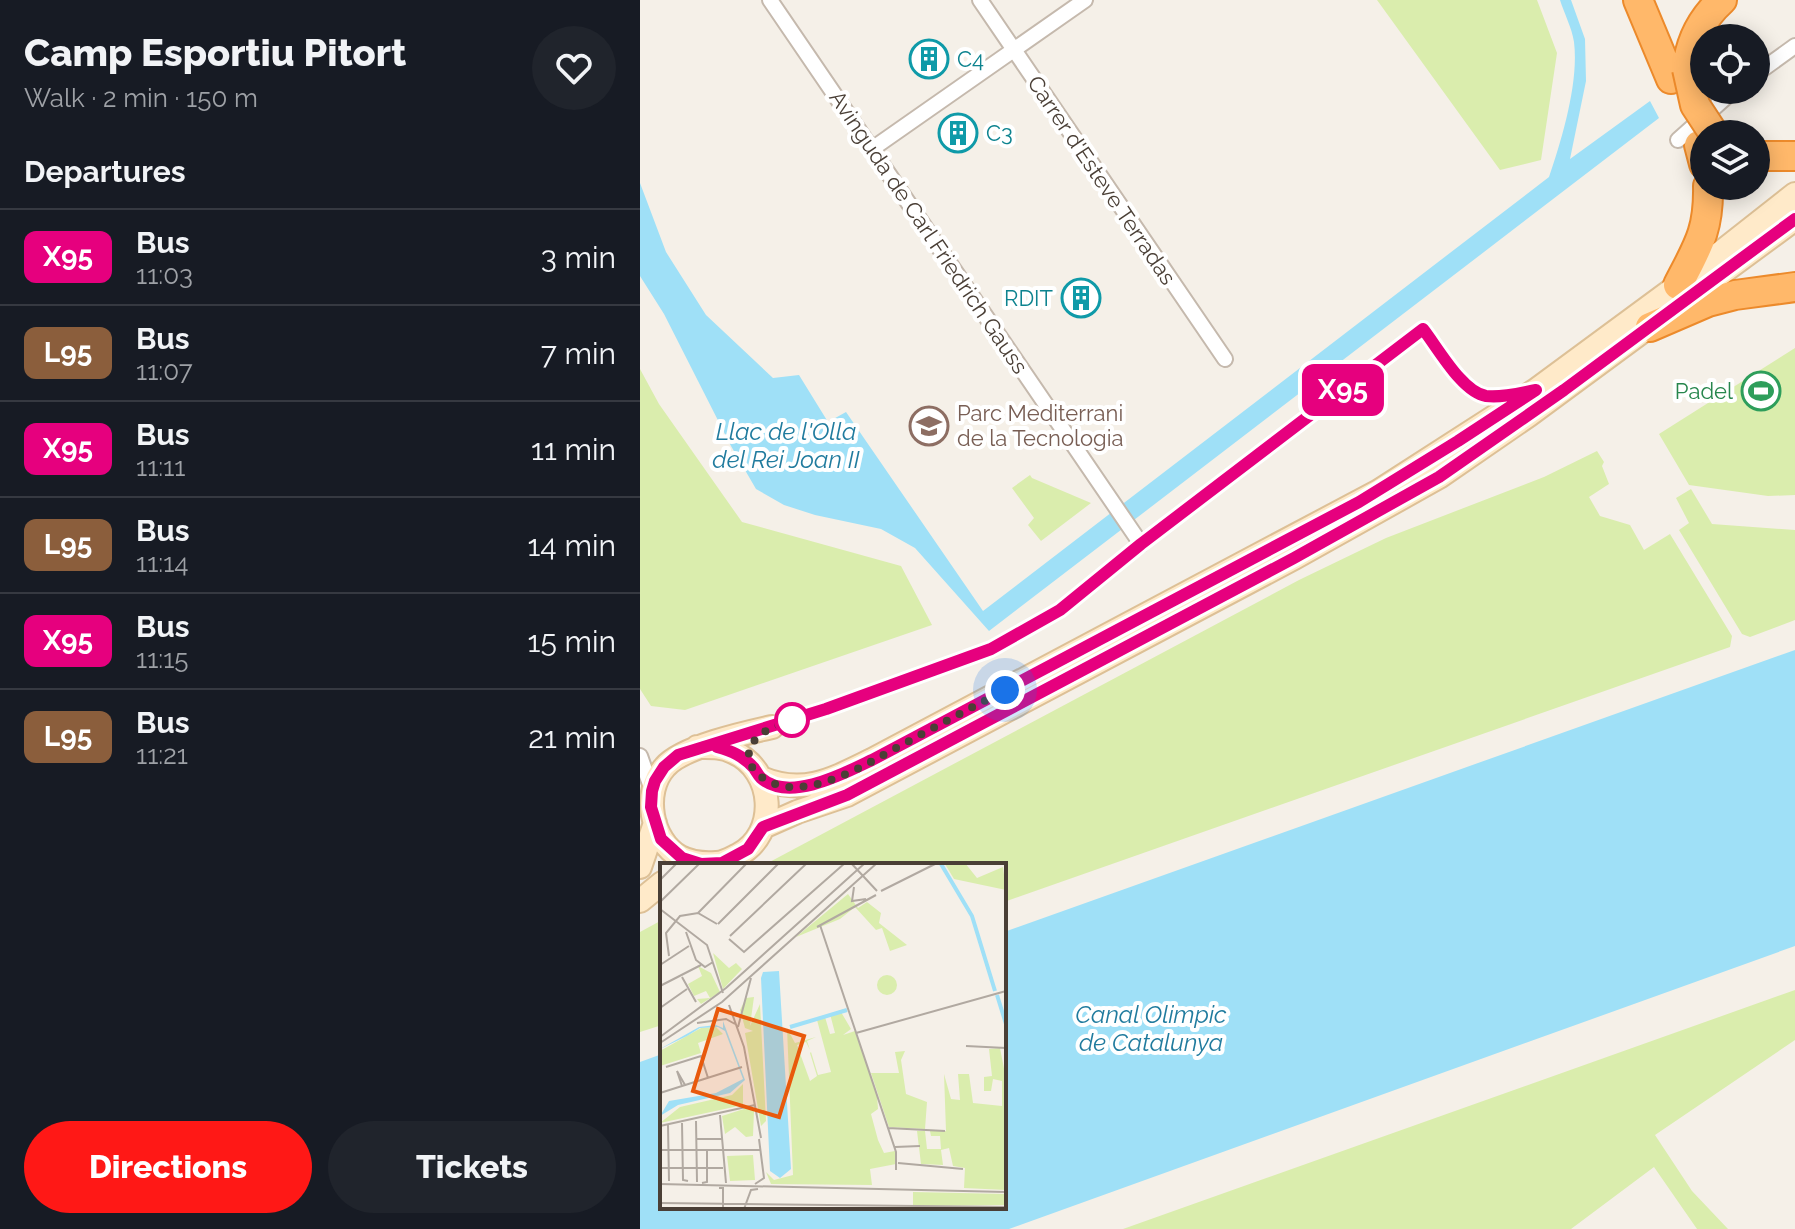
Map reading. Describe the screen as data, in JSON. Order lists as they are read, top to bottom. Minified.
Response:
{"streets":{"street":["Carrer d'Esteve Terradas","Avinguda de Carl Friedrich Gauss"]},"water":["Llac de l'Olla del Rei Joan II","Canal Olimpic de Catalunya"],"places":{"building":["C4","C3","RDIT"],"sports":["Padel"],"school or university":["Parc Mediterrani de la Tecnologia"]},"lines":["bus line X95"],"page":{"heading":[["Camp Esportiu Pitort","Walk · 2 min · 150 m"],"Departures"],"on_map":"X95","list":[{"mark":"X95","name":"Bus","note":"11:03","value":"3 min"},{"mark":"L95","name":"Bus","note":"11:07","value":"7 min"},{"mark":"X95","name":"Bus","note":"11:11","value":"11 min"},{"mark":"L95","name":"Bus","note":"11:14","value":"14 min"},{"mark":"X95","name":"Bus","note":"11:15","value":"15 min"},{"mark":"L95","name":"Bus","note":"11:21","value":"21 min"}],"buttons":["Directions","Tickets"]}}
